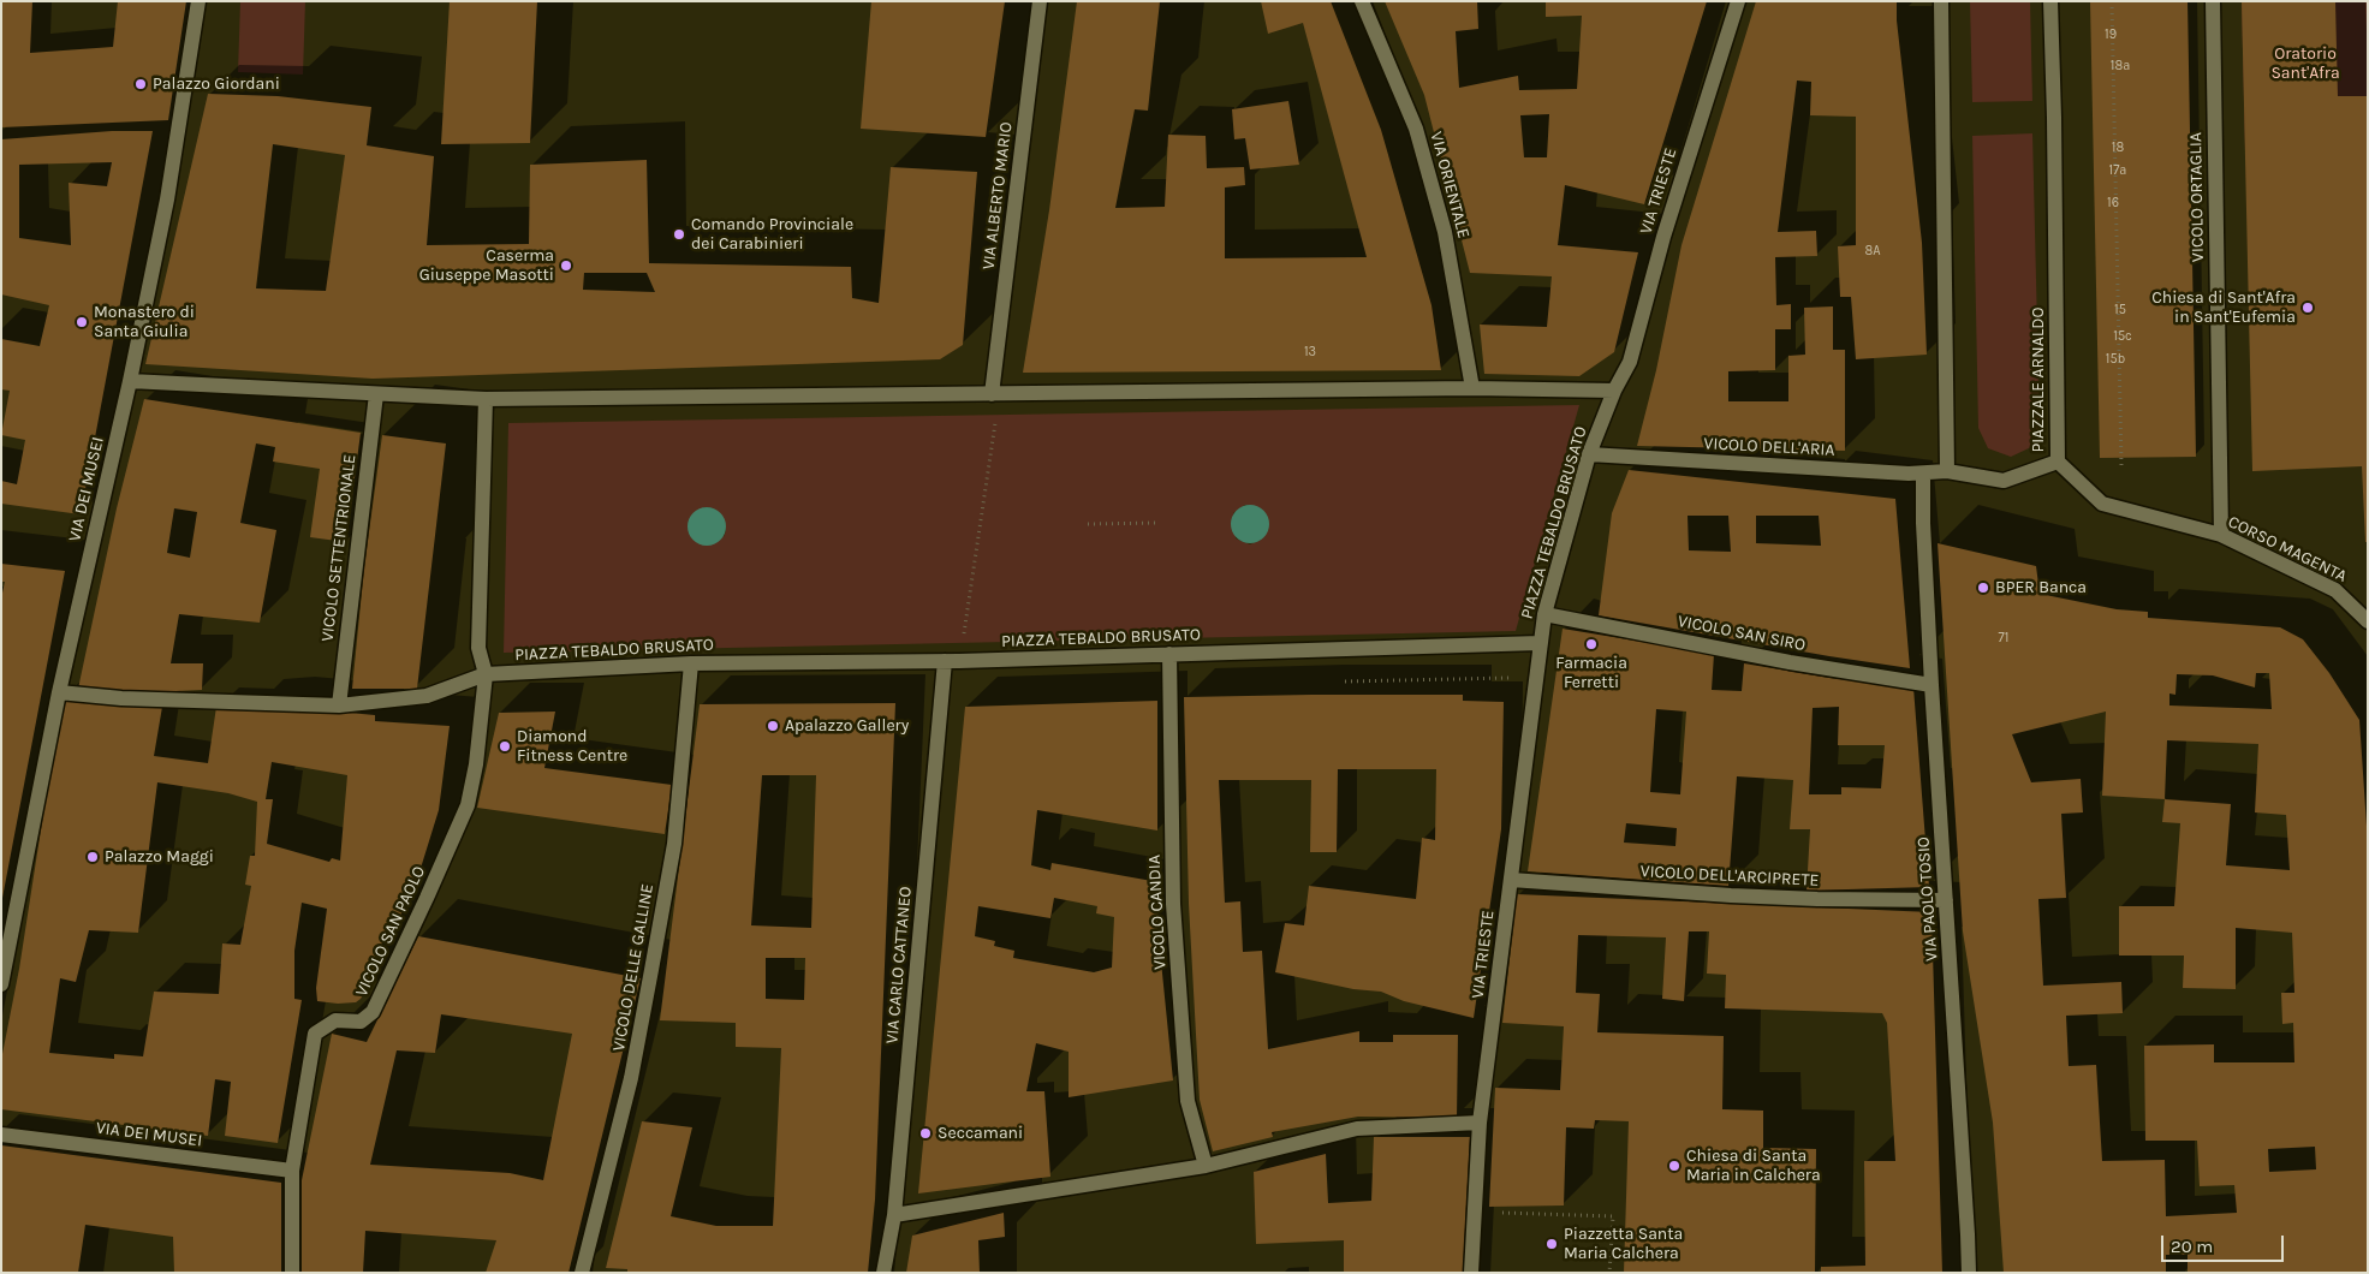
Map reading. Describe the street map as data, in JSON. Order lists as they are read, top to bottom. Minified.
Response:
{"streets":{"street":["VIA ORIENTALE","VIA TRIESTE","VIA ALBERTO MARIO","VICOLO ORTAGLIA","PIAZZALE ARNALDO","VICOLO DELL'ARIA","VIA DEI MUSEI","PIAZZA TEBALDO BRUSATO","VICOLO SETTENTRIONALE","CORSO MAGENTA","VICOLO SAN SIRO","VICOLO DELL'ARCIPRETE","VIA PAOLO TOSIO","VICOLO CANDIA","VICOLO SAN PAOLO","VIA CARLO CATTANEO","VICOLO DELLE GALLINE"]},"crossings":[["VIA TRIESTE","PIAZZA TEBALDO BRUSATO"],["VIA TRIESTE","VICOLO DELL'ARCIPRETE"],["VICOLO ORTAGLIA","CORSO MAGENTA"],["PIAZZALE ARNALDO","VICOLO DELL'ARIA"],["PIAZZALE ARNALDO","CORSO MAGENTA"],["VICOLO DELL'ARIA","PIAZZA TEBALDO BRUSATO"],["VICOLO DELL'ARIA","VIA PAOLO TOSIO"],["VIA DEI MUSEI","VICOLO SAN PAOLO"],["PIAZZA TEBALDO BRUSATO","VICOLO SAN SIRO"],["PIAZZA TEBALDO BRUSATO","VICOLO CANDIA"],["PIAZZA TEBALDO BRUSATO","VICOLO SAN PAOLO"],["PIAZZA TEBALDO BRUSATO","VIA CARLO CATTANEO"],["PIAZZA TEBALDO BRUSATO","VICOLO DELLE GALLINE"],["VICOLO SAN SIRO","VIA PAOLO TOSIO"],["VICOLO DELL'ARCIPRETE","VIA PAOLO TOSIO"]],"parks":["Oratorio Sant'Afra"],"places":["Palazzo Giordani","Comando Provinciale dei Carabinieri","Caserma Giuseppe Masotti","Chiesa di Sant'Afra in Sant'Eufemia","Monastero di Santa Giulia","BPER Banca","Farmacia Ferretti","Apalazzo Gallery","Diamond Fitness Centre","Palazzo Maggi","Seccamani","Chiesa di Santa Maria in Calchera","Piazzetta Santa Maria Calchera"],"house_numbers":["19","18a","18","17a","16","8A","15","15c","13","15b","71"],"scale_bar":"20 m"}
